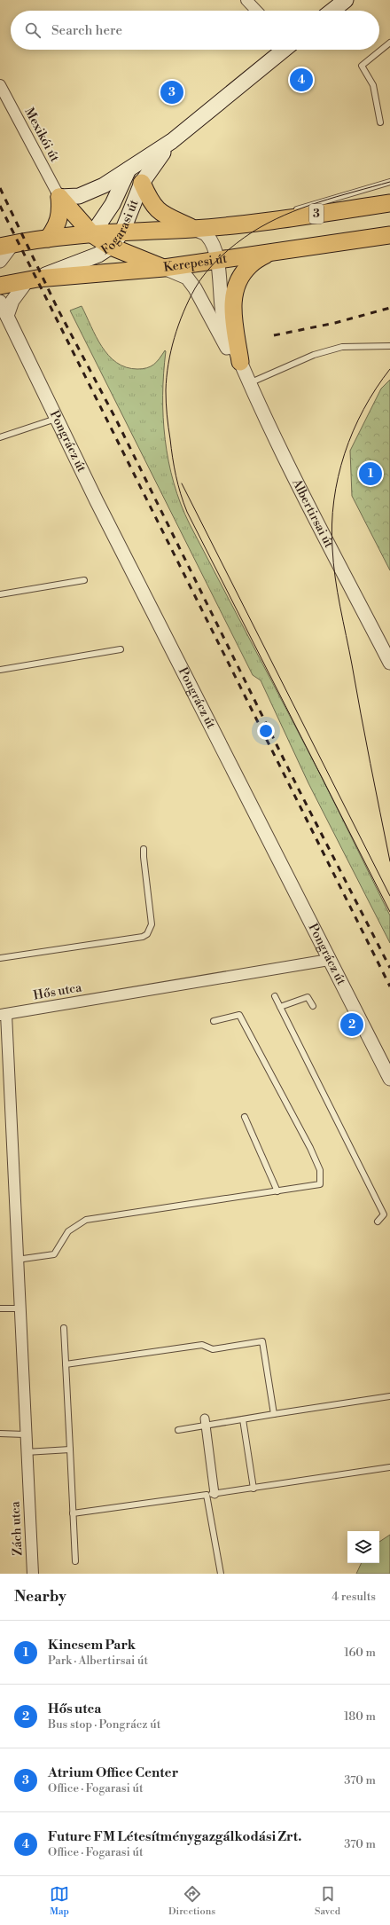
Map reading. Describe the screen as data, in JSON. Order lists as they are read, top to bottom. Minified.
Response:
{"streets":{"main road":["3","Fogarasi út","Kerepesi út"],"street":["Mexikói út","Pongrácz út","Albertirsai út","Hős utca","Zách utca"]},"crossings":[["3","Fogarasi út"],["3","Albertirsai út"],["Fogarasi út","Kerepesi út"],["Kerepesi út","Albertirsai út"],["Pongrácz út","Hős utca"],["Hős utca","Zách utca"]],"page":{"search":"Search here","pins":["4","3","1","2"],"heading":["Nearby","4 results"],"list":[{"mark":"1","name":"Kincsem Park","note":"Park · Albertirsai út","value":"160 m"},{"mark":"2","name":"Hős utca","note":"Bus stop · Pongrácz út","value":"180 m"},{"mark":"3","name":"Atrium Office Center","note":"Office · Fogarasi út","value":"370 m"},{"mark":"4","name":"Future FM Létesítménygazgálkodási Zrt.","note":"Office · Fogarasi út","value":"370 m"}],"nav":["Map","Directions","Saved"]}}
